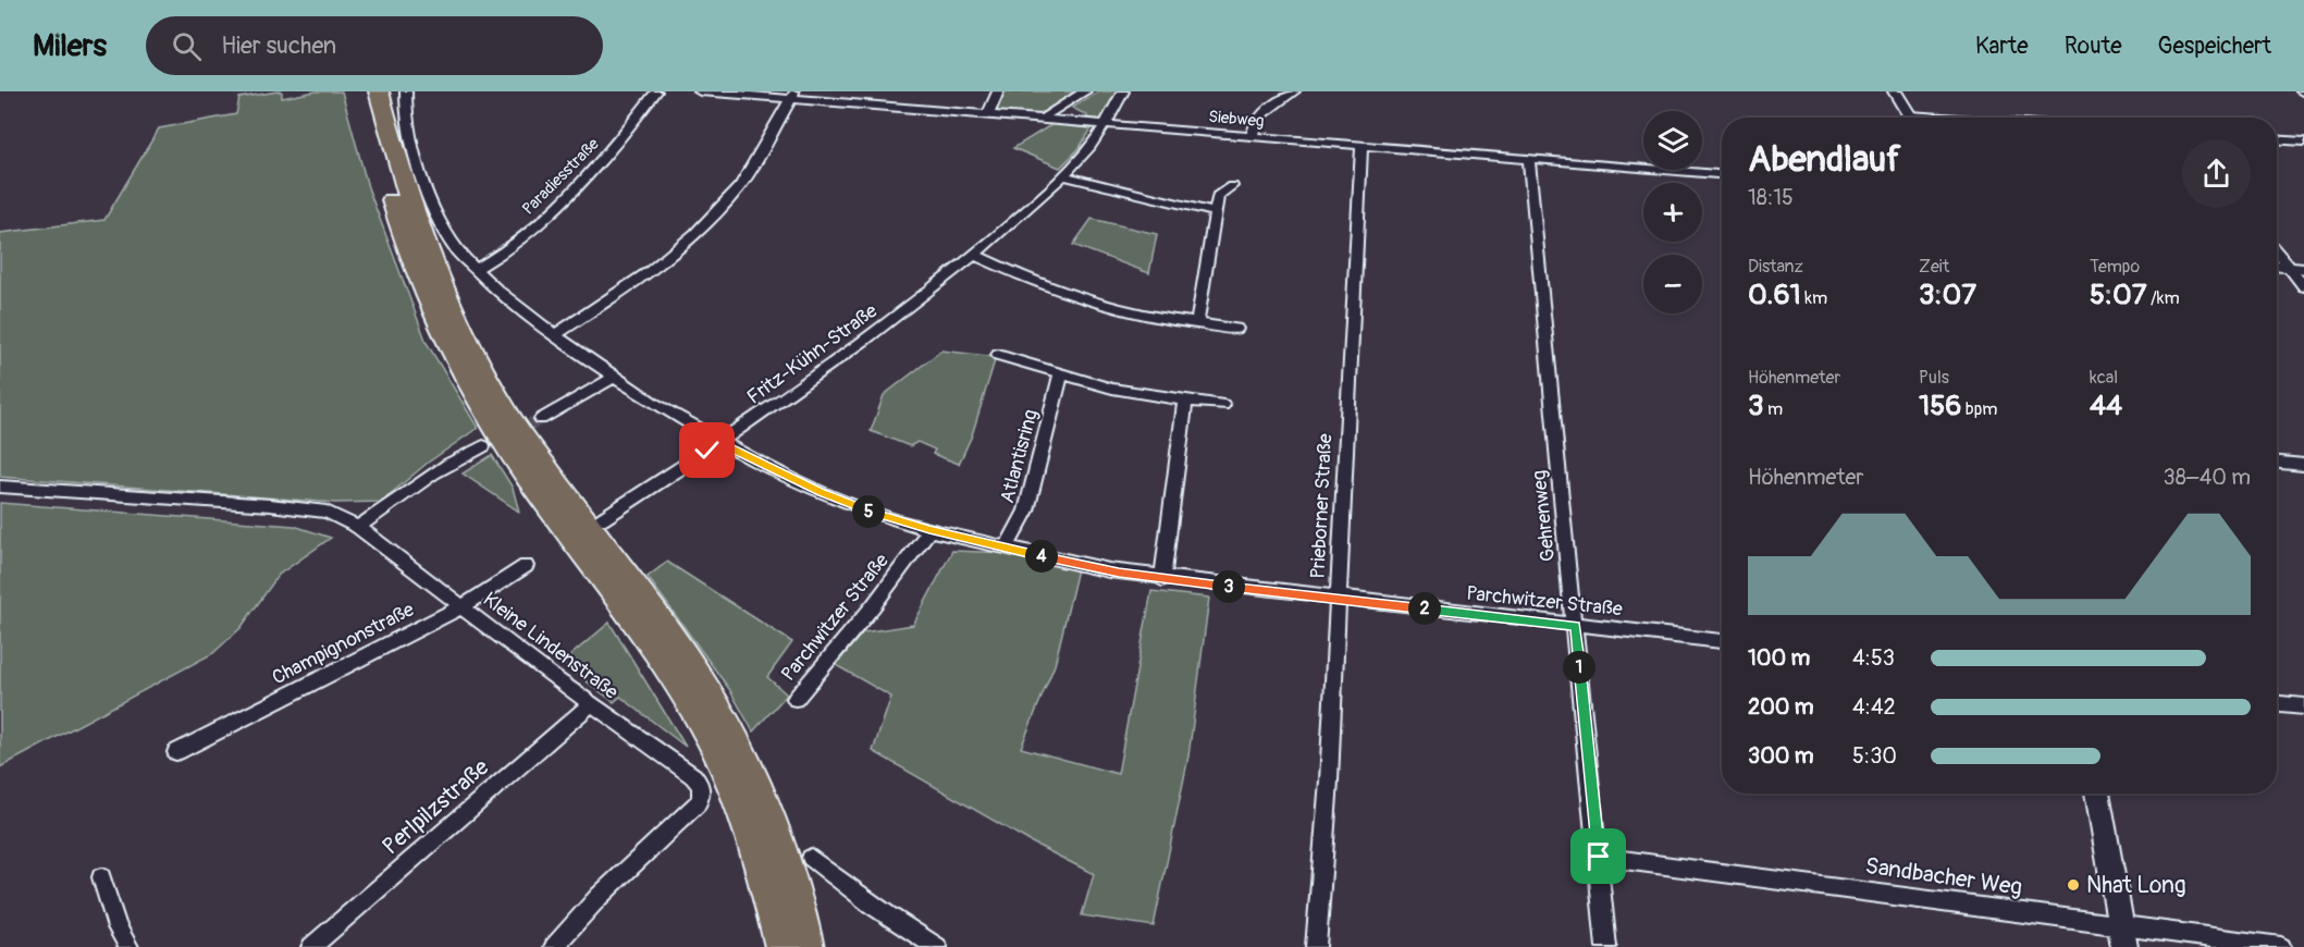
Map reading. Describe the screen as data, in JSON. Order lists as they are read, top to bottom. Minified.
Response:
{"streets":{"street":["Siebweg","Paradiesstraße","Fritz-Kühn-Straße","Atlantisring","Prieborner Straße","Gehrenweg","Parchwitzer Straße","Champignonstraße","Kleine Lindenstraße","Perlpilzstraße","Sandbacher Weg"]},"crossings":[["Siebweg","Fritz-Kühn-Straße"],["Siebweg","Prieborner Straße"],["Siebweg","Gehrenweg"],["Paradiesstraße","Parchwitzer Straße"],["Fritz-Kühn-Straße","Parchwitzer Straße"],["Atlantisring","Parchwitzer Straße"],["Prieborner Straße","Parchwitzer Straße"],["Gehrenweg","Parchwitzer Straße"],["Gehrenweg","Sandbacher Weg"],["Champignonstraße","Kleine Lindenstraße"],["Kleine Lindenstraße","Perlpilzstraße"]],"places":["Nhat Long"],"page":{"header":"Milers","search":"Hier suchen","nav":["Karte","Route","Gespeichert"],"map_buttons":["+","−"],"heading":["Abendlauf","18:15"],"stats":[["Distanz","0.61 km"],["Zeit","3:07"],["Tempo","5:07 /km"],["Höhenmeter","3 m"],["Puls","156 bpm"],["kcal","44"]],"chart":["Höhenmeter","38–40 m"],"pins":["5","4","3","2","1"],"list":[{"name":"100 m","note":"4:53"},{"name":"200 m","note":"4:42"},{"name":"300 m","note":"5:30"}]}}
